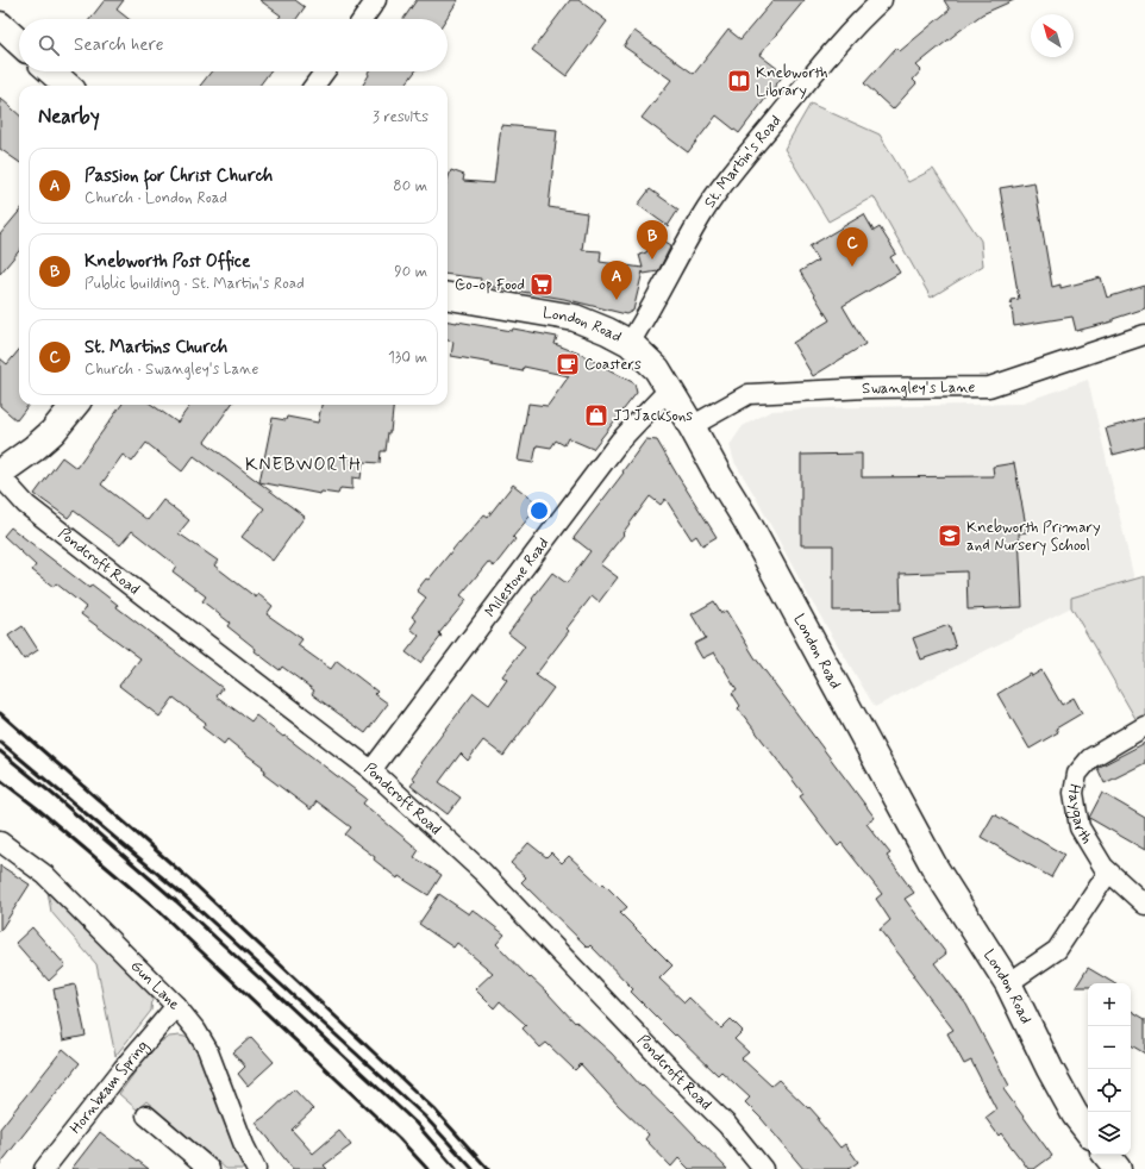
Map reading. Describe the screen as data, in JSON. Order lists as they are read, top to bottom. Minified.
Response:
{"streets":{"main road":["London Road"],"street":["St. Martin's Road","Swangley's Lane","Pondcroft Road","Milestone Road","Haygarth","Gun Lane","Hornbeam Spring"]},"crossings":[["St. Martin's Road","London Road"],["London Road","Swangley's Lane"],["London Road","Milestone Road"],["Pondcroft Road","Milestone Road"],["Gun Lane","Hornbeam Spring"]],"districts":["KNEBWORTH"],"places":{"library":["Knebworth Library"],"supermarket":["Co-op Food"],"cafe":["Coasters"],"shop":["JJ Jacksons"],"school or university":["Knebworth Primary and Nursery School"]},"north":"top left","page":{"search":"Search here","heading":["Nearby","3 results"],"list":[{"mark":"A","name":"Passion for Christ Church","note":"Church · London Road","value":"80 m"},{"mark":"B","name":"Knebworth Post Office","note":"Public building · St. Martin's Road","value":"90 m"},{"mark":"C","name":"St. Martins Church","note":"Church · Swangley's Lane","value":"130 m"}],"pins":["B","C","A"],"map_buttons":["+","−"]}}
